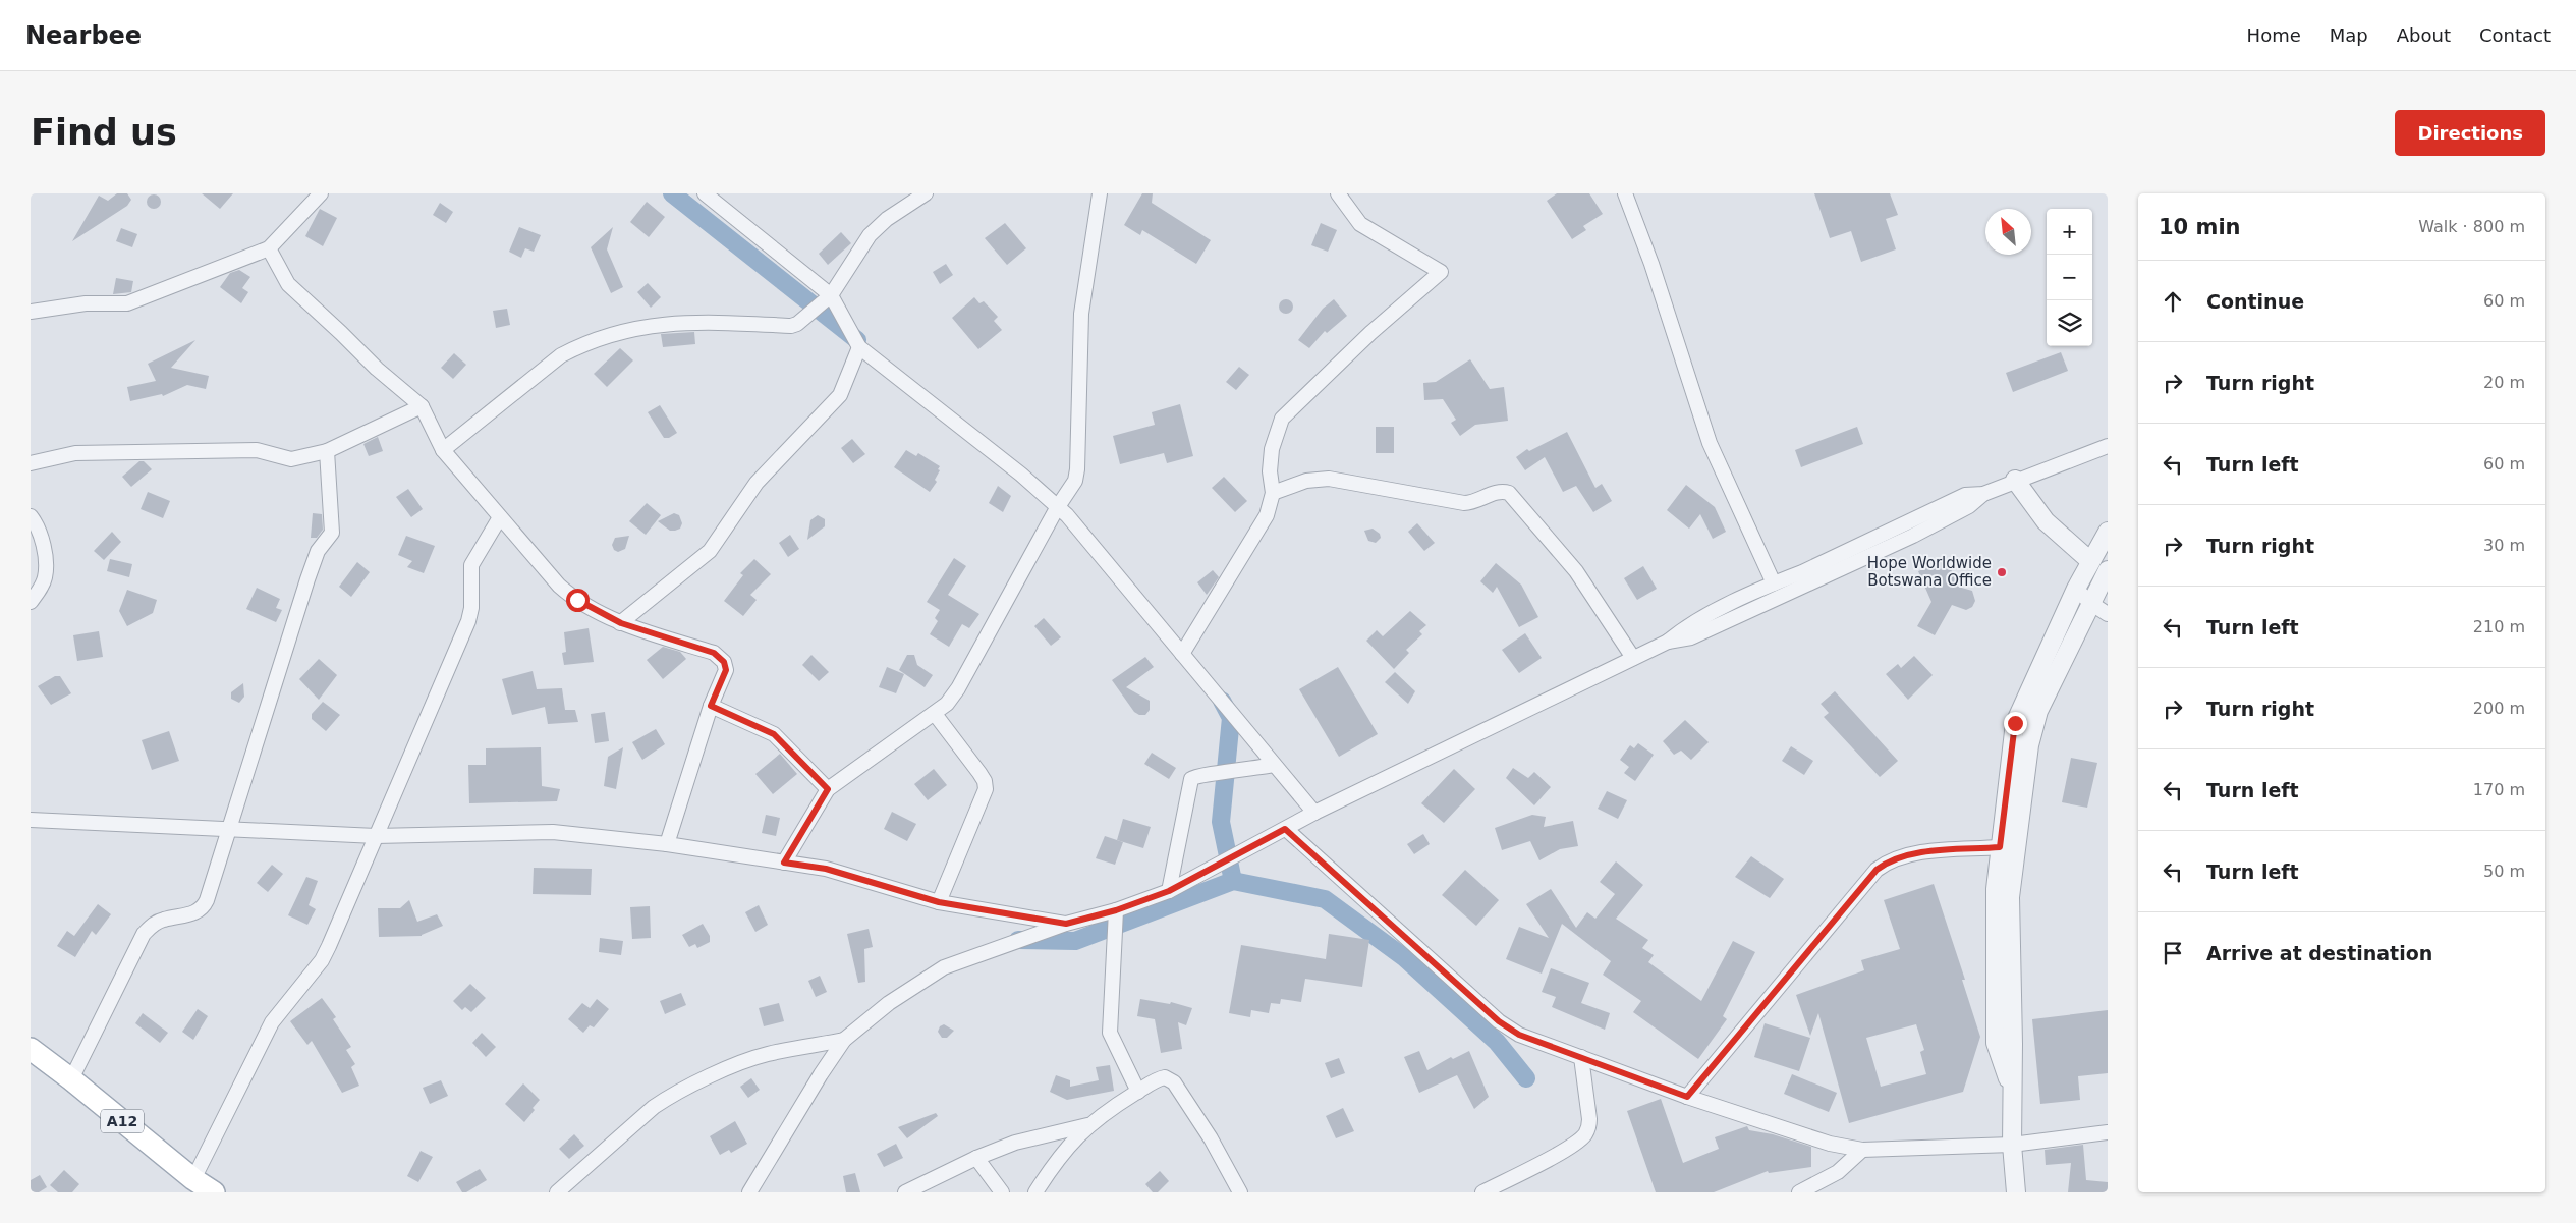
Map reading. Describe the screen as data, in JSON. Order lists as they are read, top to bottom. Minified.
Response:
{"streets":{"main road":["A12"]},"places":["Hope Worldwide Botswana Office"],"north":"top left","page":{"header":"Nearbee","nav":["Home","Map","About","Contact"],"buttons":"Directions","title":"Find us","heading":["10 min","Walk · 800 m"],"map_buttons":["+","−"],"list":[["Continue","60 m"],["Turn right","20 m"],["Turn left","60 m"],["Turn right","30 m"],["Turn left","210 m"],["Turn right","200 m"],["Turn left","170 m"],["Turn left","50 m"],"Arrive at destination"]}}
